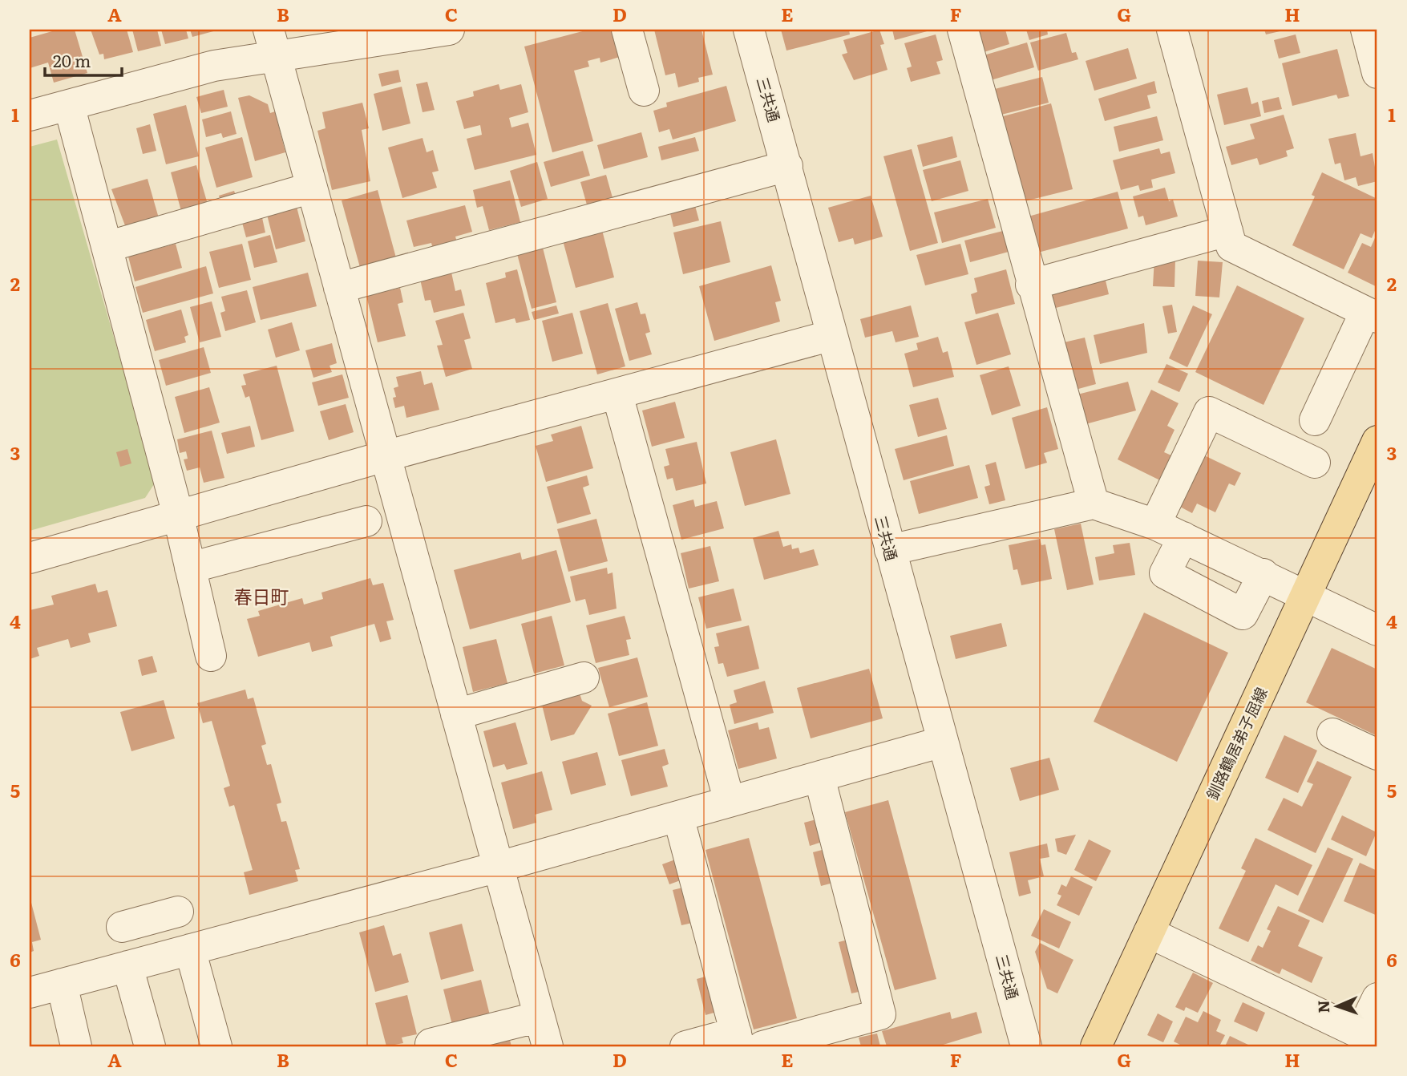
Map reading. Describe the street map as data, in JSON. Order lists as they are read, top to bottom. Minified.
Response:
{"streets":{"main road":["釧路鶴居弟子屈線"],"street":["三共通"]},"districts":["春日町"],"scale_bar":"20 m","north":"left","grid":{"columns":["A","B","C","D","E","F","G","H"],"rows":["1","2","3","4","5","6"]}}
